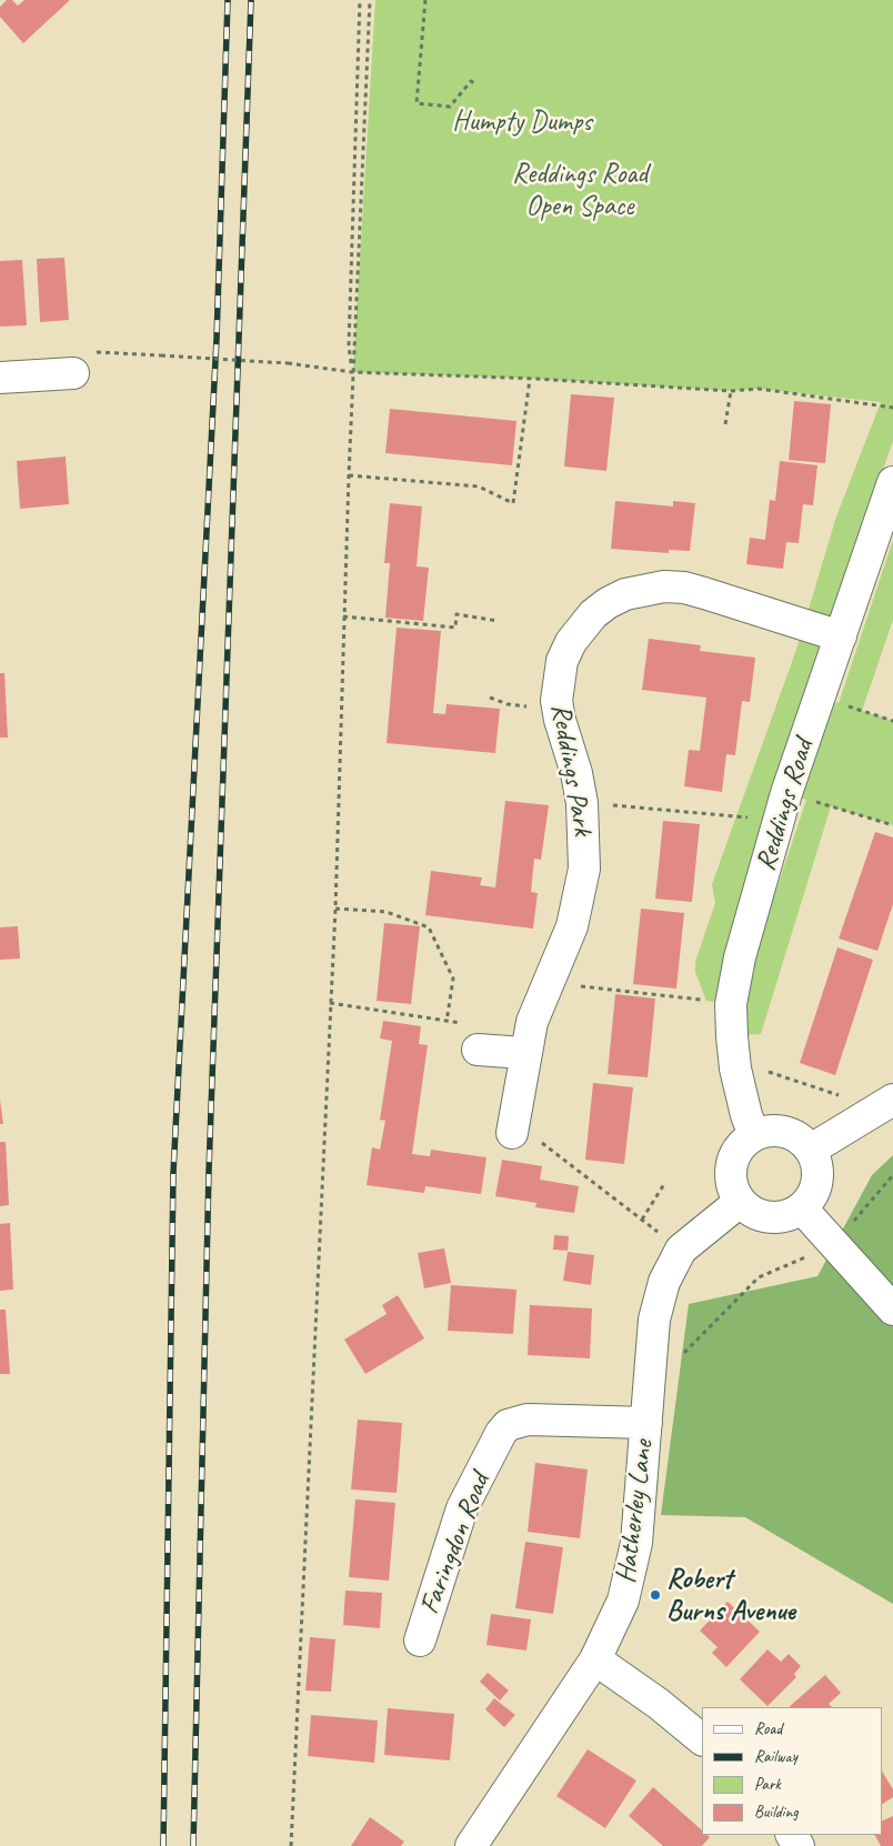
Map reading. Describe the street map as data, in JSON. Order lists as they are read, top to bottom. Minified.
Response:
{"streets":{"street":["Reddings Park","Reddings Road","Hatherley Lane","Faringdon Road"]},"crossings":[["Reddings Park","Reddings Road"],["Reddings Road","Hatherley Lane"],["Hatherley Lane","Faringdon Road"]],"parks":["Humpty Dumps","Reddings Road Open Space"],"places":["Robert Burns Avenue"],"legend":["Road","Railway","Park","Building"]}
